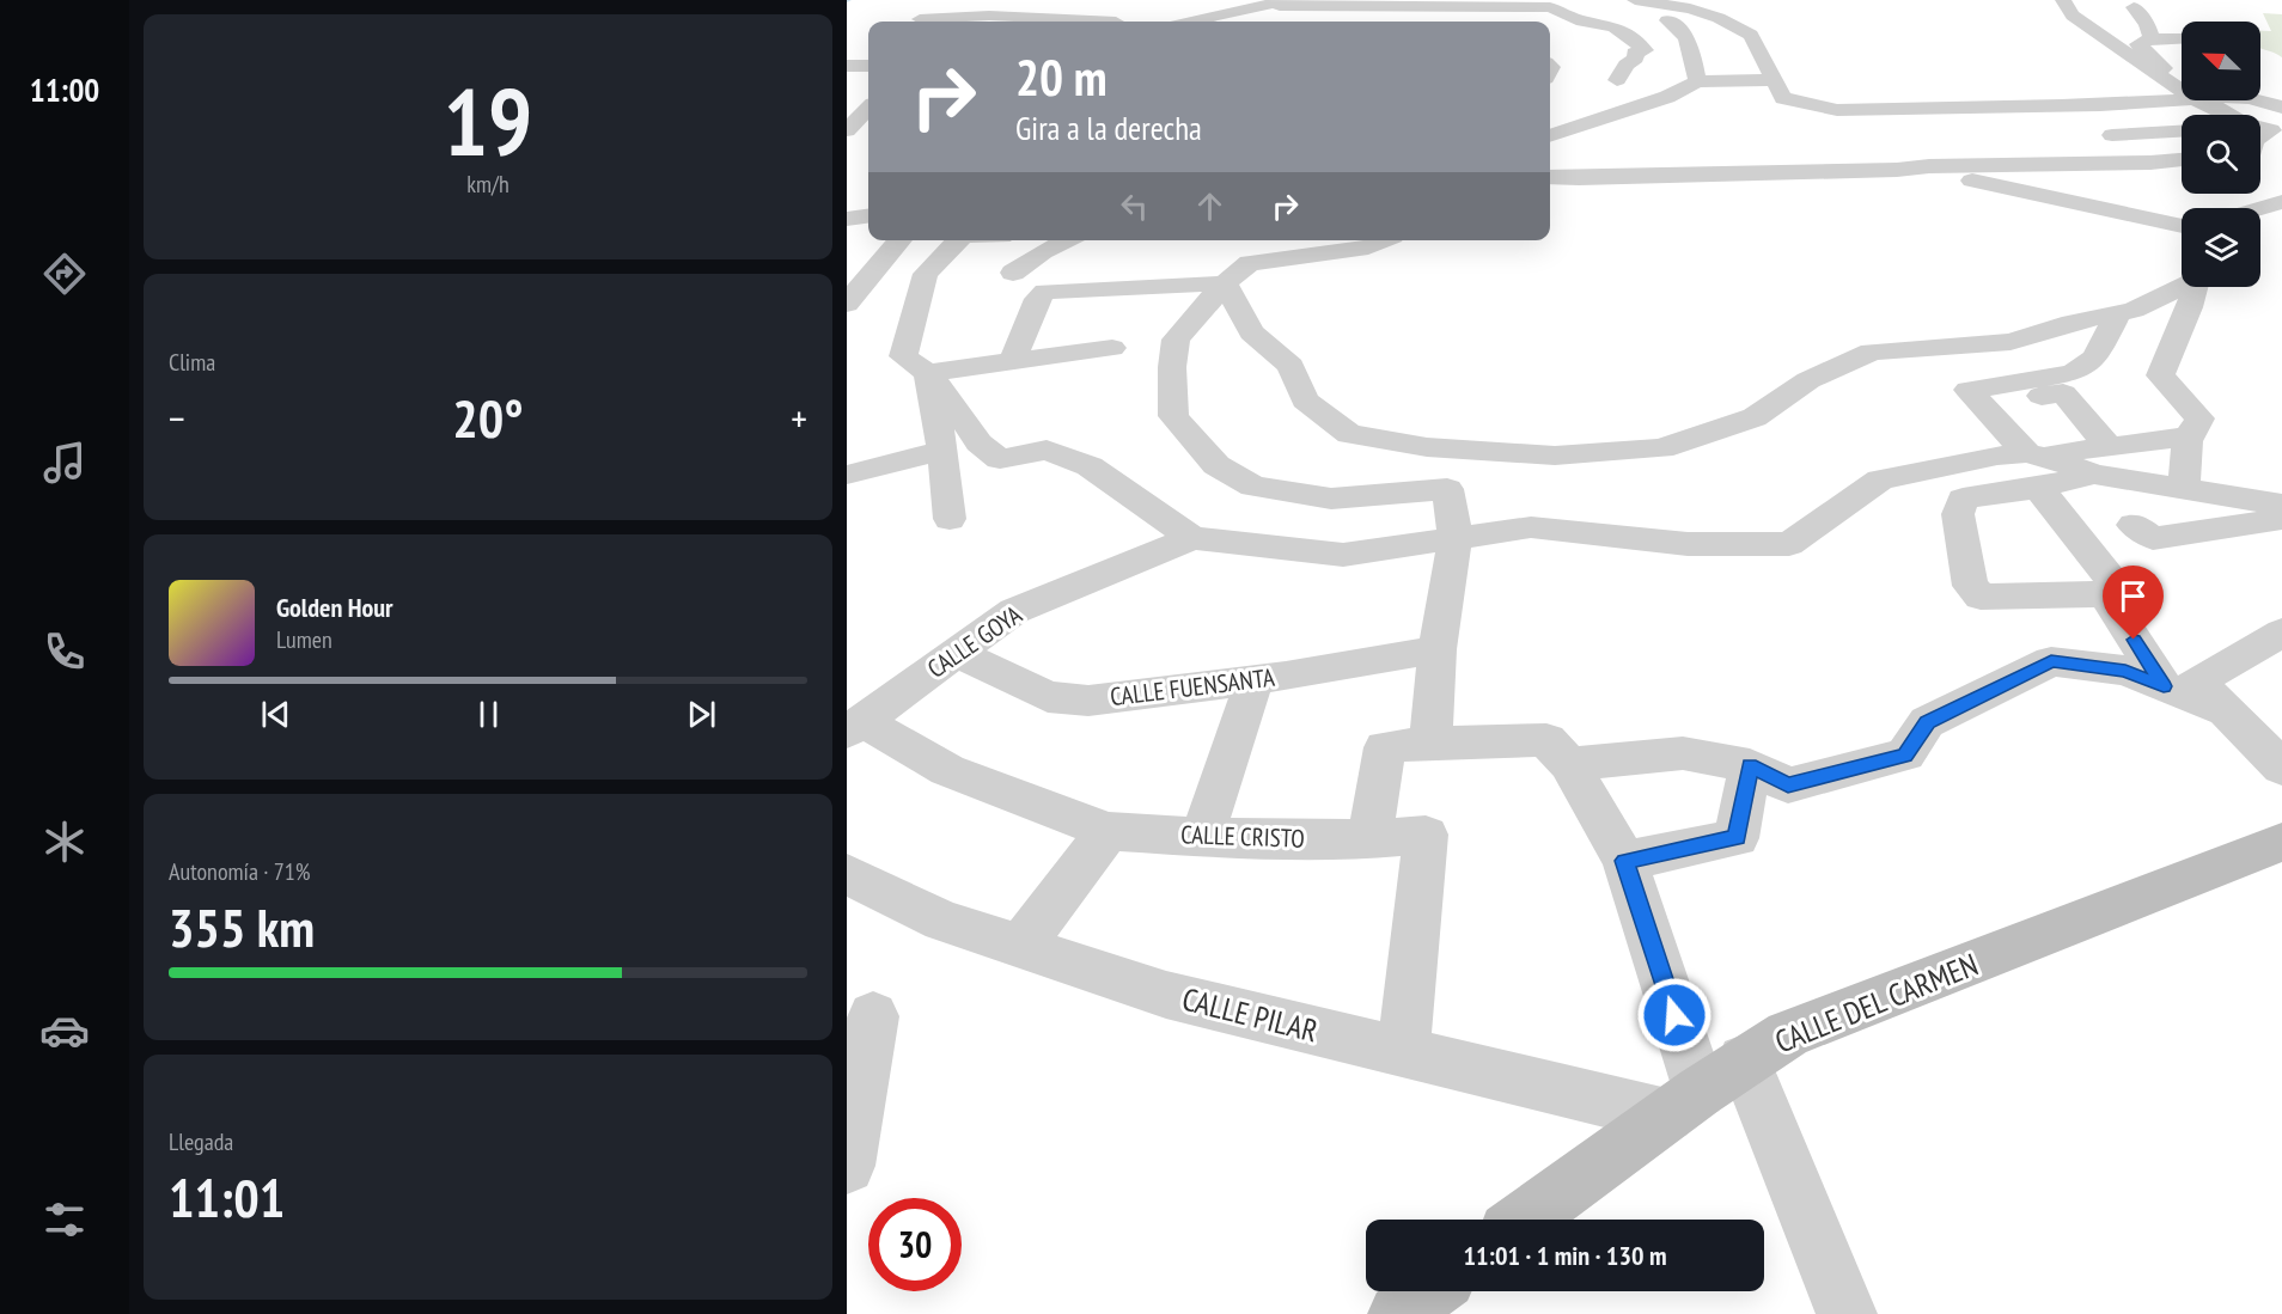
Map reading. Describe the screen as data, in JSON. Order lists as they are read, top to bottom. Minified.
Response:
{"streets":{"street":["CALLE GOYA","CALLE FUENSANTA","CALLE CRISTO","CALLE DEL CARMEN","CALLE PILAR"]},"crossings":[["CALLE GOYA","CALLE FUENSANTA"],["CALLE GOYA","CALLE CRISTO"],["CALLE CRISTO","CALLE PILAR"],["CALLE DEL CARMEN","CALLE PILAR"]],"north":"top left","page":{"tabs":"11:00","tile":[["19","km/h"],"Clima",["Autonomía · 71%","355 km"],["Llegada","11:01"]],"turn":["20 m","Gira a la derecha"],"heat":["−","20°","+"],"song":["Golden Hour","Lumen"],"limit":"30","trip":"11:01 · 1 min · 130 m"}}
